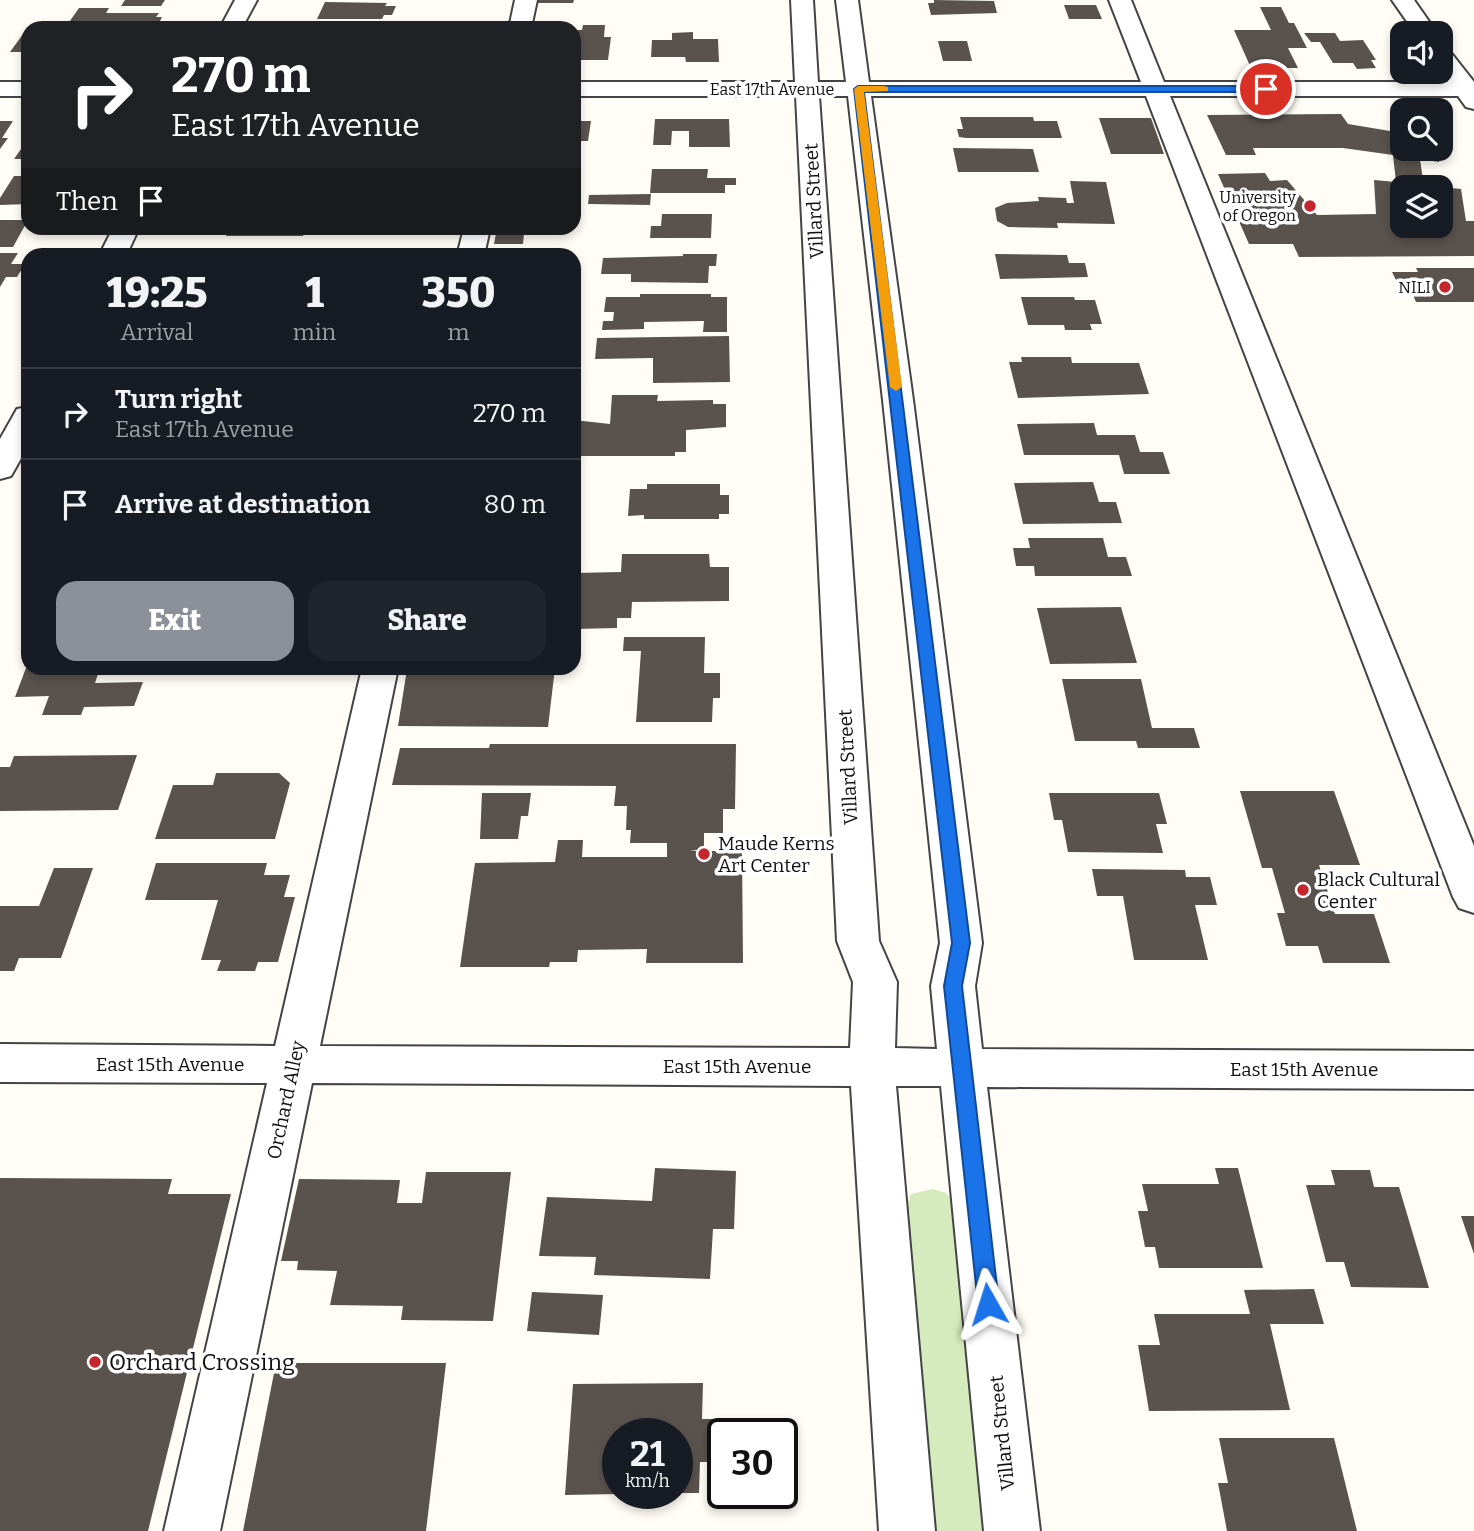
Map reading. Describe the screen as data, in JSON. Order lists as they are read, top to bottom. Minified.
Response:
{"streets":{"street":["East 17th Avenue","Villard Street","East 15th Avenue","Orchard Alley"]},"crossings":[["East 17th Avenue","Villard Street"],["Villard Street","East 15th Avenue"],["East 15th Avenue","Orchard Alley"]],"places":["University of Oregon","NILI","Maude Kerns Art Center","Black Cultural Center","Orchard Crossing"],"page":{"turn":["270 m","East 17th Avenue"],"then":"Then","eta":["19:25","Arrival","1","min","350","m"],"list":[{"name":"Turn right","note":"East 17th Avenue","value":"270 m"},{"name":"Arrive at destination","value":"80 m"}],"buttons":["Exit","Share"],"speed":"21 km/h","limit":"30"}}
